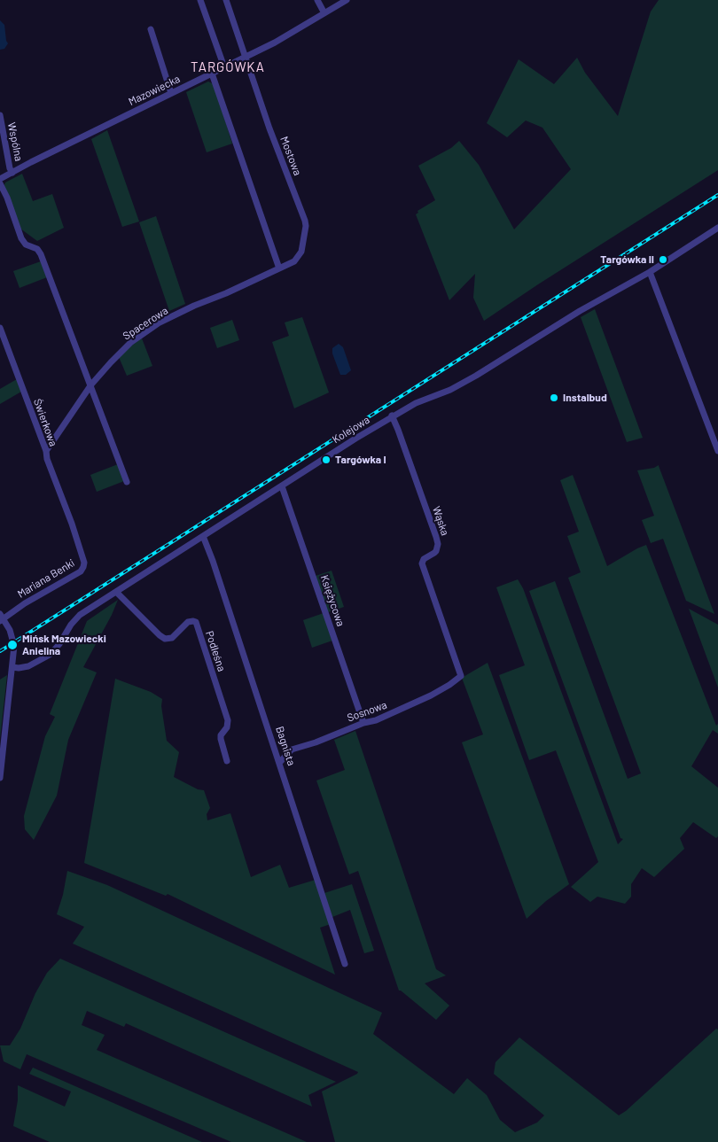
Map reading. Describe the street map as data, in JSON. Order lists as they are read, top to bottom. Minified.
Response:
{"streets":{"street":["Mazowiecka","Wspólna","Mostowa","Spacerowa","Świerkowa","Kolejowa","Wąska","Mariana Benki","Księżycowa","Podleśna","Sosnowa","Bagnista"]},"crossings":[["Mazowiecka","Wspólna"],["Mazowiecka","Mostowa"],["Mostowa","Spacerowa"],["Spacerowa","Świerkowa"],["Świerkowa","Mariana Benki"],["Kolejowa","Wąska"],["Kolejowa","Księżycowa"],["Kolejowa","Podleśna"],["Kolejowa","Bagnista"],["Wąska","Sosnowa"],["Księżycowa","Sosnowa"],["Sosnowa","Bagnista"]],"districts":["TARGÓWKA"],"places":["Targówka II","Instalbud","Targówka I","Mińsk Mazowiecki Anielina"]}
